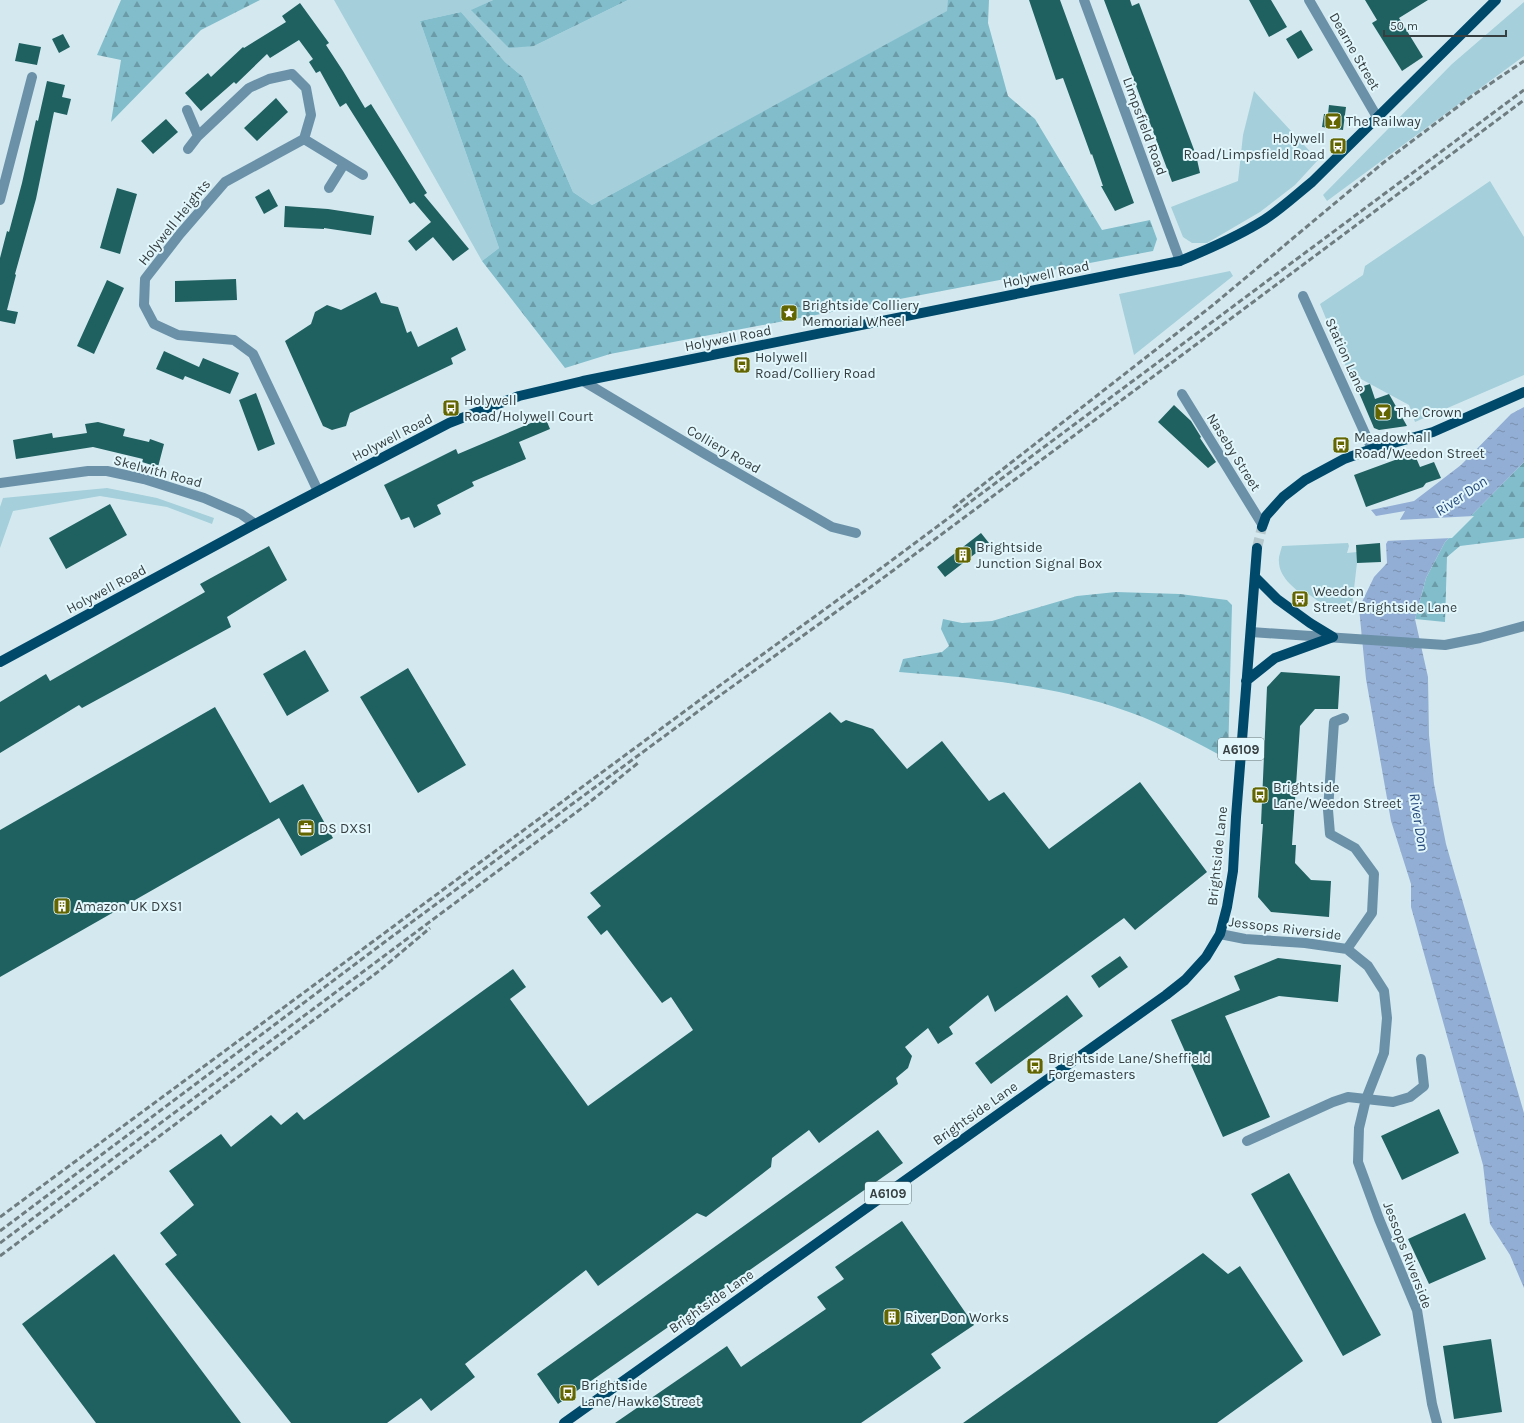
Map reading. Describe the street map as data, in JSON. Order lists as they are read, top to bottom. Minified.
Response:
{"streets":{"main road":["Holywell Road","A6109","Brightside Lane"],"street":["Dearne Street","Limpsfield Road","Holywell Heights","Station Lane","Colliery Road","Naseby Street","Skelwith Road","Jessops Riverside"]},"crossings":[["Dearne Street","Holywell Road"],["Limpsfield Road","Holywell Road"],["Holywell Heights","Holywell Road"],["Holywell Road","Colliery Road"],["Holywell Road","Skelwith Road"],["A6109","Brightside Lane"],["Brightside Lane","Jessops Riverside"]],"water":["River Don"],"places":{"bar":["The Railway","The Crown"],"bus stop":["Holywell Road/Limpsfield Road","Holywell Road/Colliery Road","Holywell Road/Holywell Court","Meadowhall Road/Weedon Street","Weedon Street/Brightside Lane","Brightside Lane/Weedon Street","Brightside Lane/Sheffield Forgemasters","Brightside Lane/Hawke Street"],"place":["Brightside Colliery Memorial Wheel"],"building":["Brightside Junction Signal Box","Amazon UK DXS1","River Don Works"],"office":["DS DXS1"]},"scale_bar":"50 m"}
